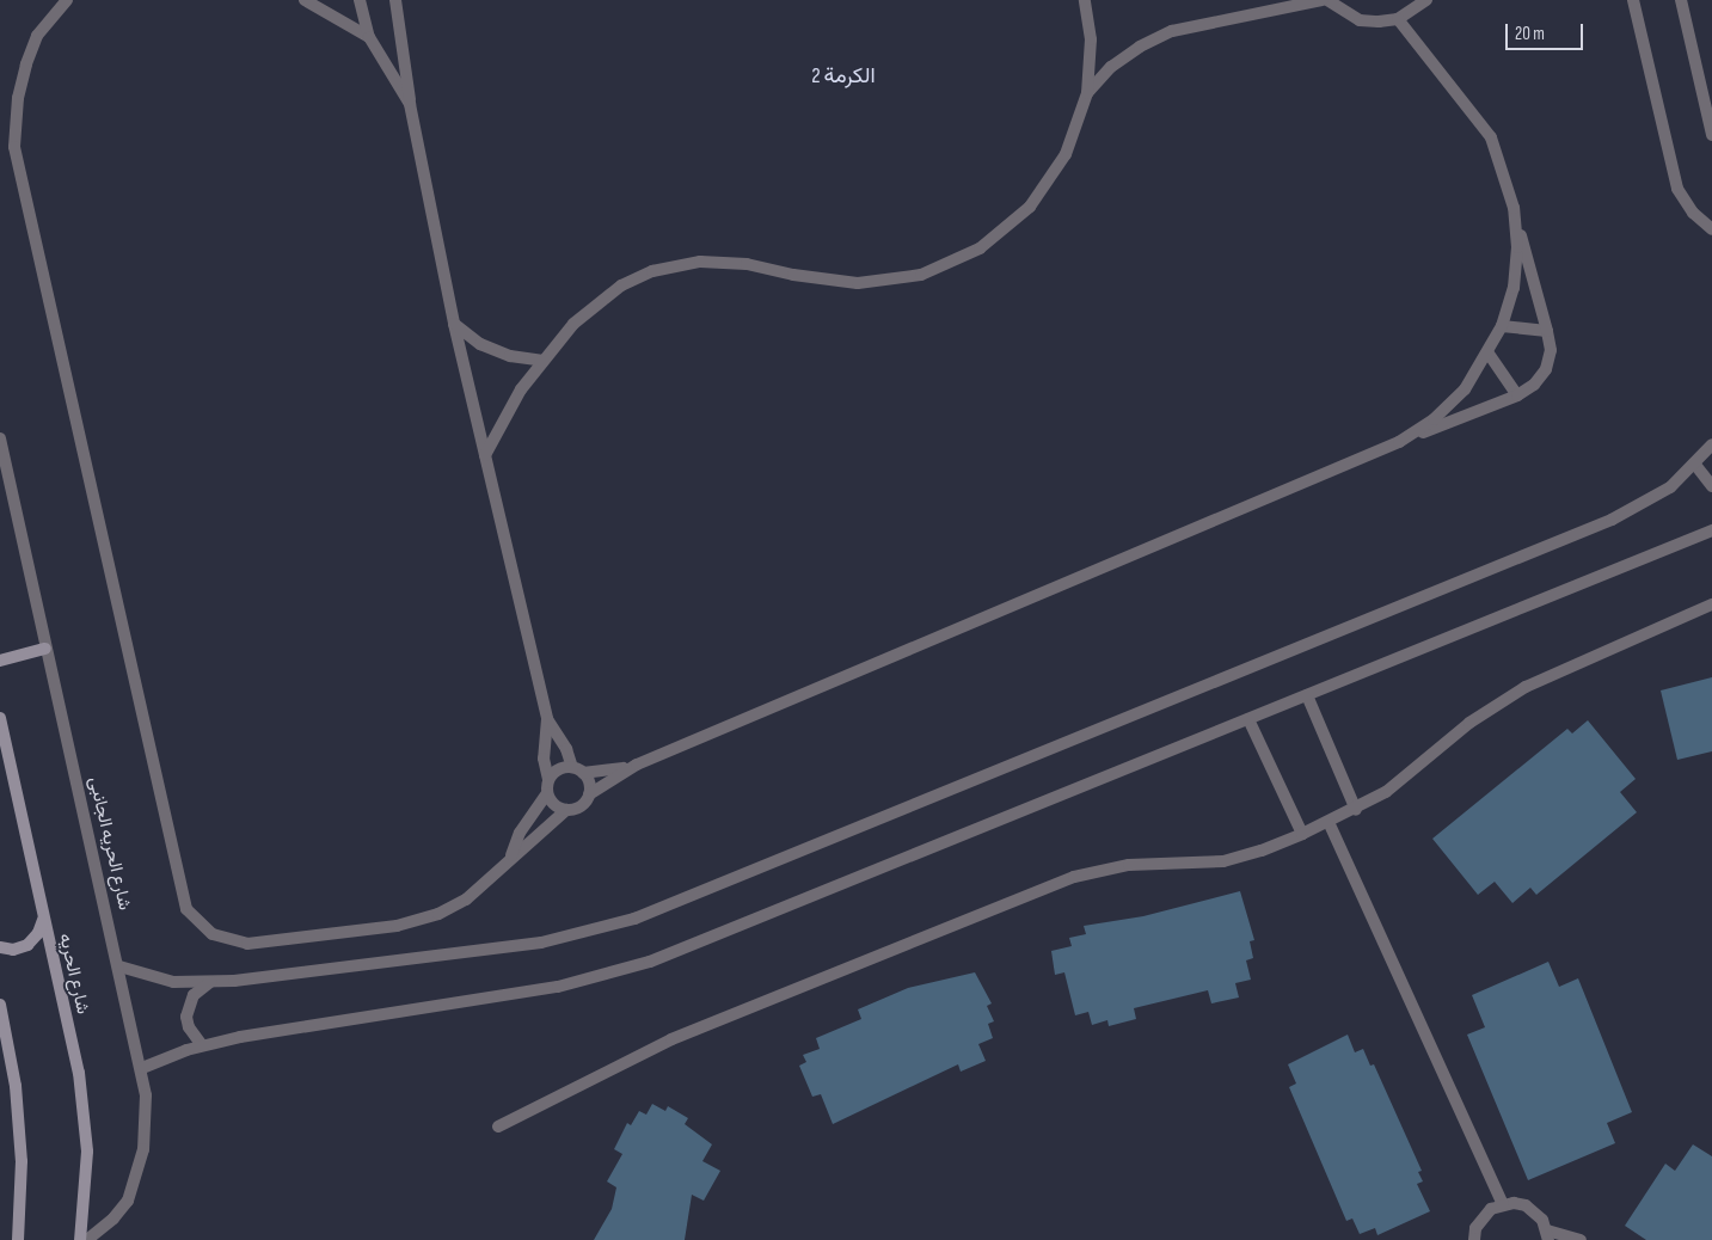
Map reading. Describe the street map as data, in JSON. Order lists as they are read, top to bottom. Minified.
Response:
{"streets":{"main road":["شارع الحريه"],"street":["شارع الحريه الجانبى"]},"districts":["الكرمة 2"],"scale_bar":"20 m"}
